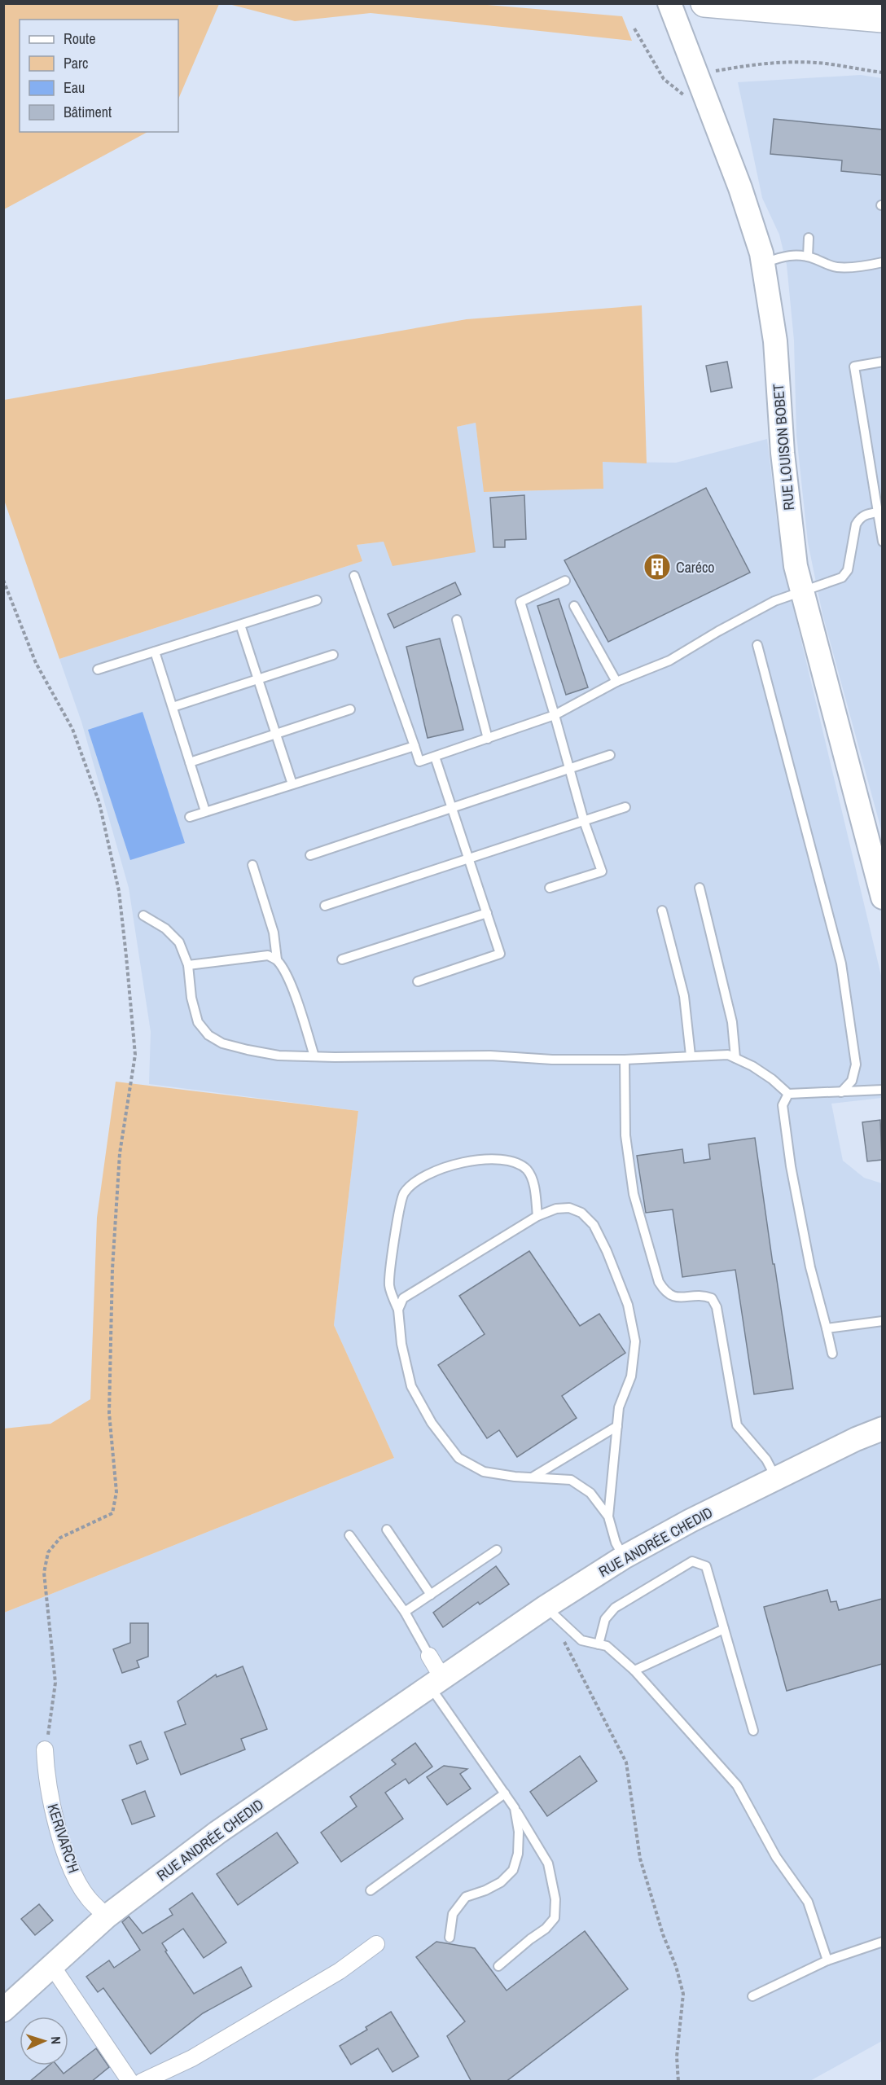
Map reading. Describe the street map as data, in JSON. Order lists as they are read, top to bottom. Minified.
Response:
{"streets":{"street":["RUE LOUISON BOBET","RUE ANDRÉE CHEDID","KERIVARC'H"]},"crossings":[["RUE ANDRÉE CHEDID","KERIVARC'H"]],"places":{"building":["Caréco"]},"legend":["Route","Parc","Eau","Bâtiment"],"north":"right"}
